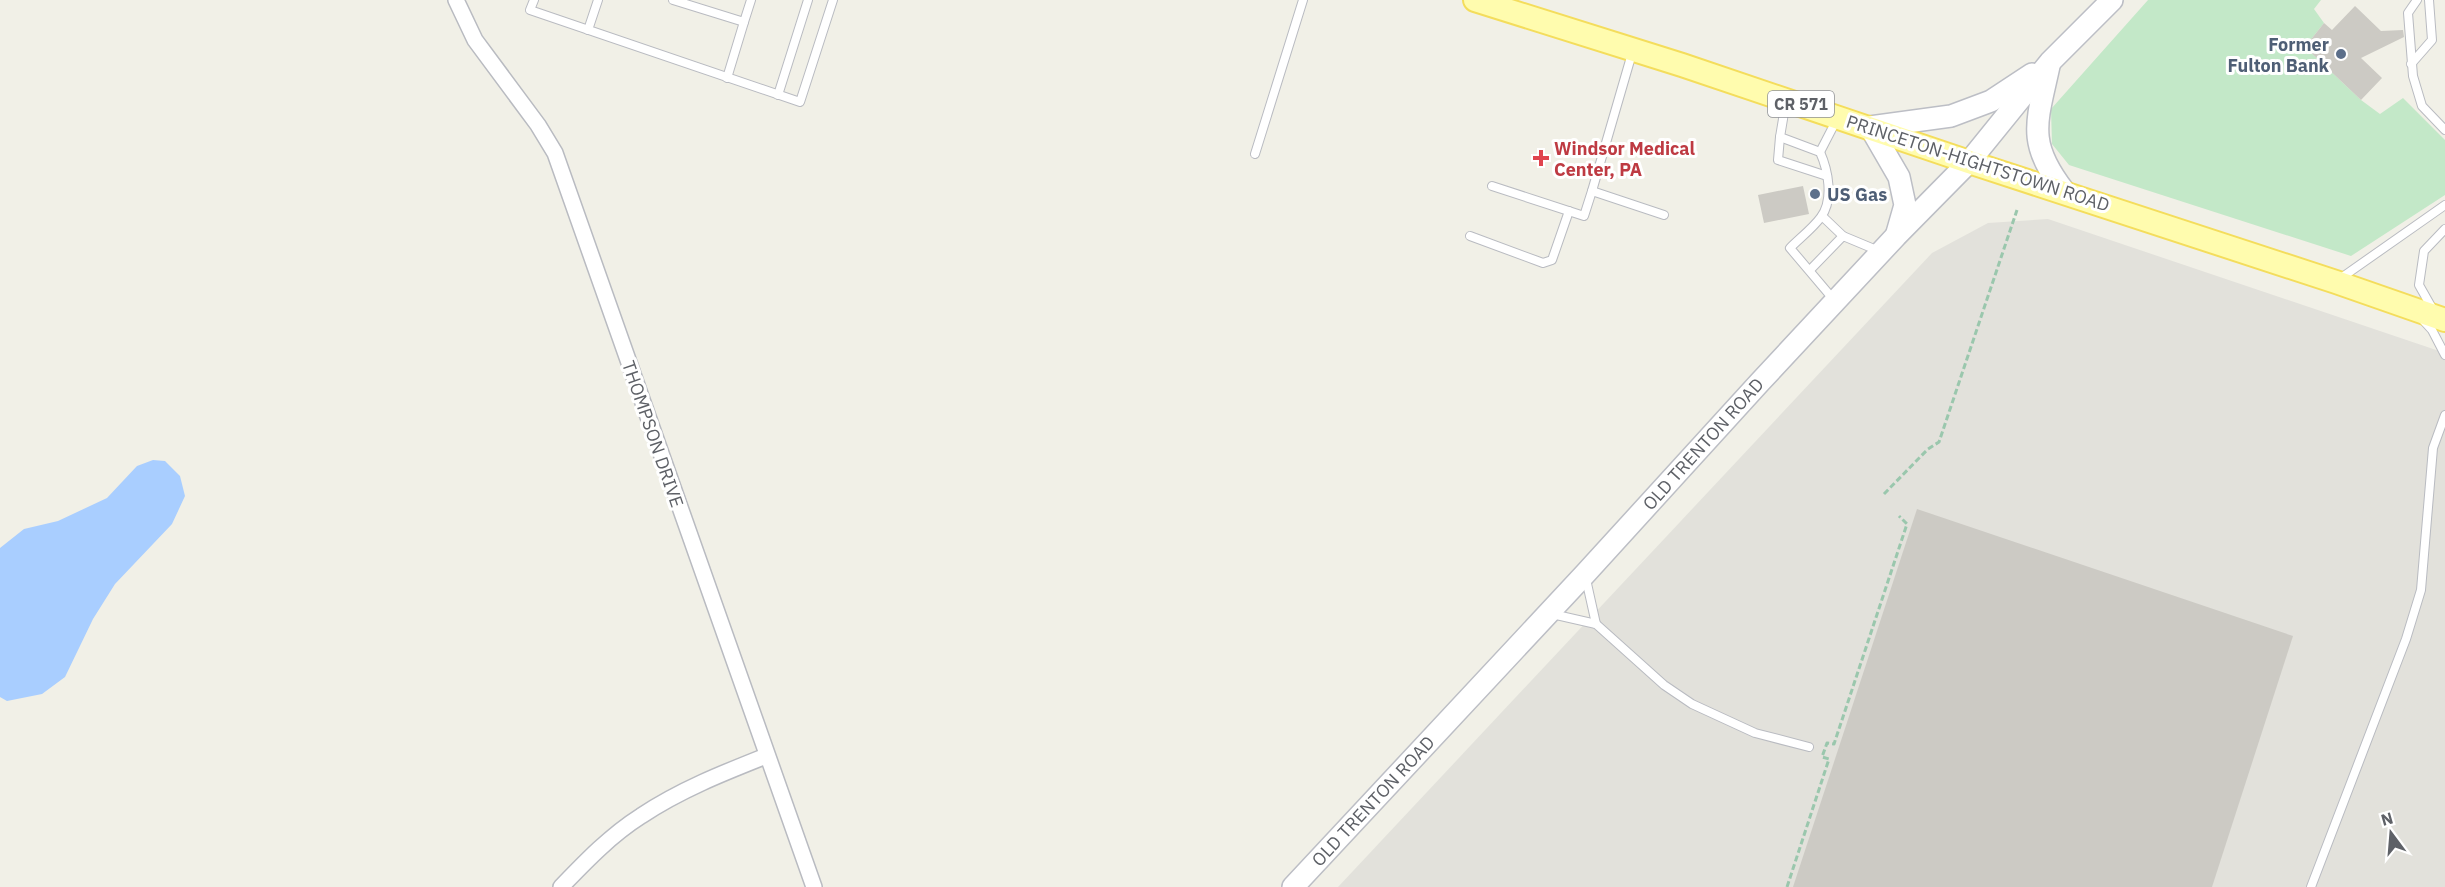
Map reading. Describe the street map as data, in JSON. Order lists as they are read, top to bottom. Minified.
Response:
{"streets":{"main road":["CR 571","PRINCETON-HIGHTSTOWN ROAD","OLD TRENTON ROAD"],"street":["THOMPSON DRIVE"]},"crossings":[["PRINCETON-HIGHTSTOWN ROAD","OLD TRENTON ROAD"]],"places":{"other":["Former Fulton Bank","US Gas"],"health":["Windsor Medical Center, PA"]},"north":"top"}
